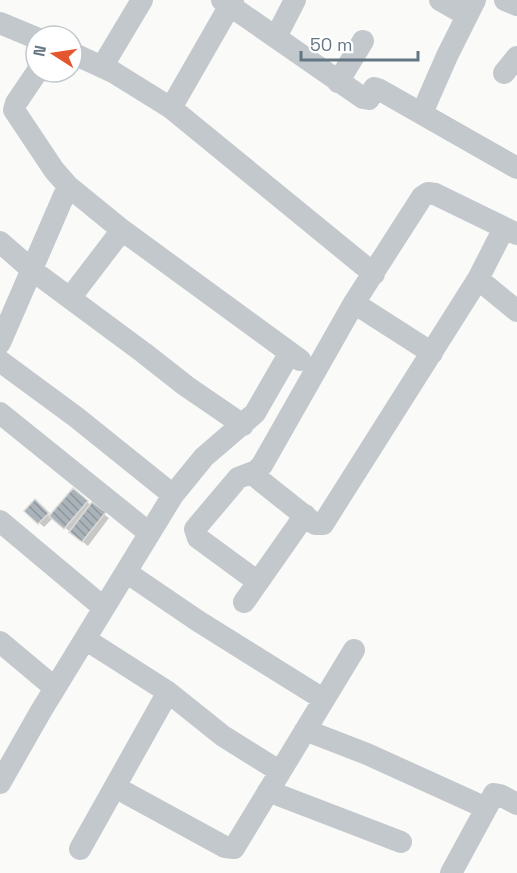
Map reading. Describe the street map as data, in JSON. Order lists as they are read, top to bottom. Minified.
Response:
{"scale_bar":"50 m","north":"left"}
